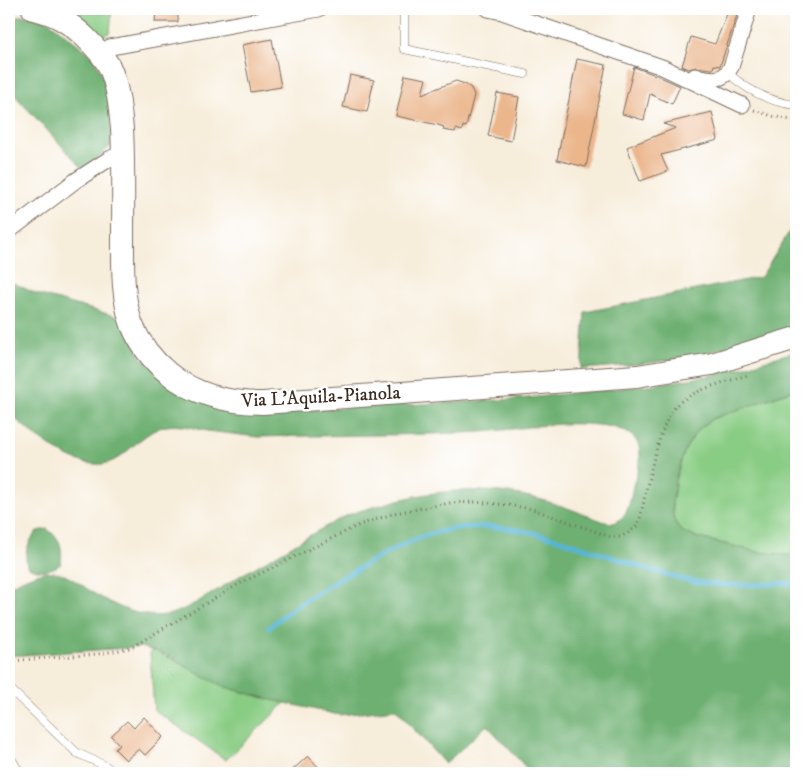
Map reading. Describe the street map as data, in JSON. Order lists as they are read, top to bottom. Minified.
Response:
{"streets":{"main road":["Via L'Aquila-Pianola"]}}
